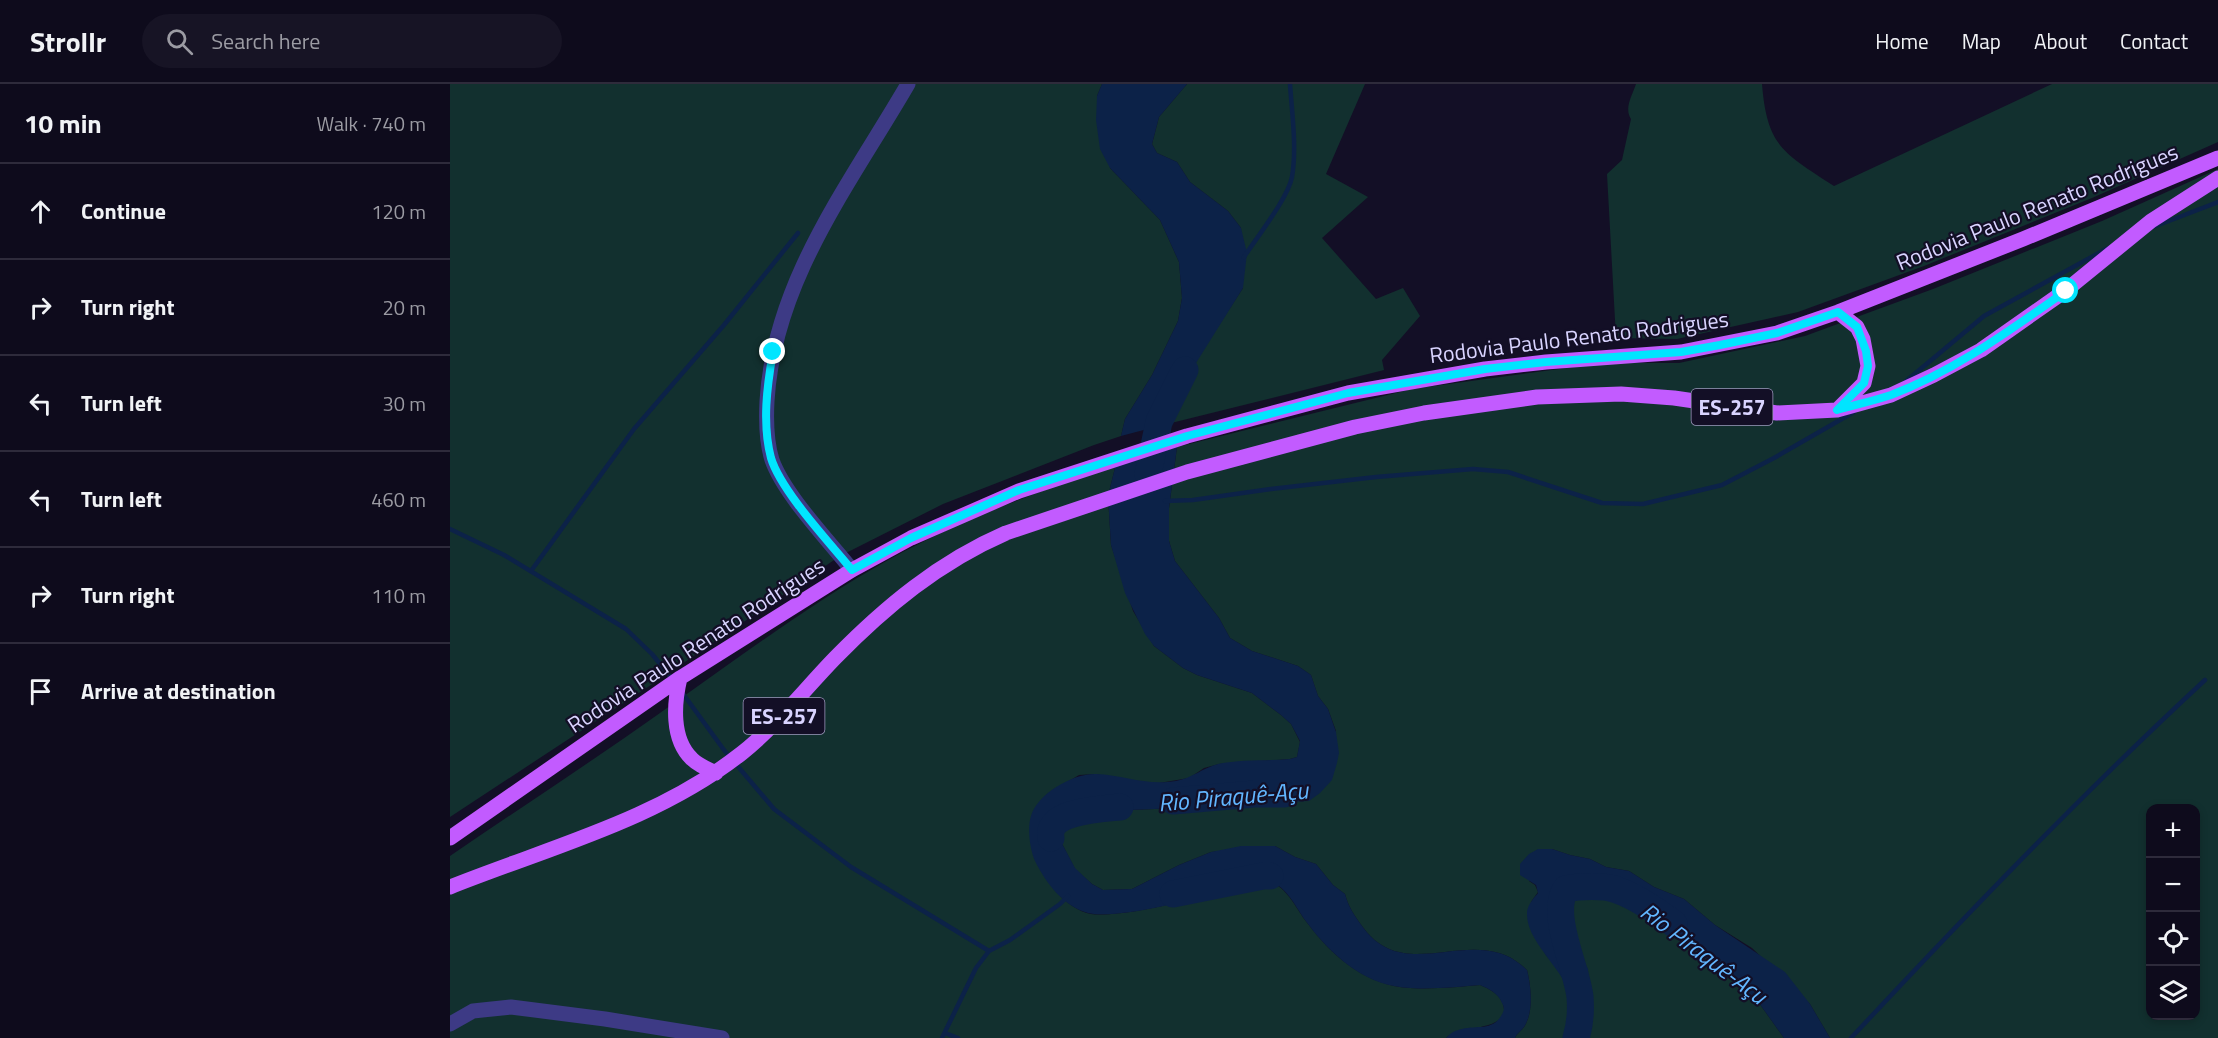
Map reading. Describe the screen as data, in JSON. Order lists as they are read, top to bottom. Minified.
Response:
{"streets":{"main road":["Rodovia Paulo Renato Rodrigues","ES-257"]},"water":["Rio Piraquê-Açu"],"page":{"header":"Strollr","search":"Search here","nav":["Home","Map","About","Contact"],"heading":["10 min","Walk · 740 m"],"list":[["Continue","120 m"],["Turn right","20 m"],["Turn left","30 m"],["Turn left","460 m"],["Turn right","110 m"],"Arrive at destination"],"map_buttons":["+","−"]}}
